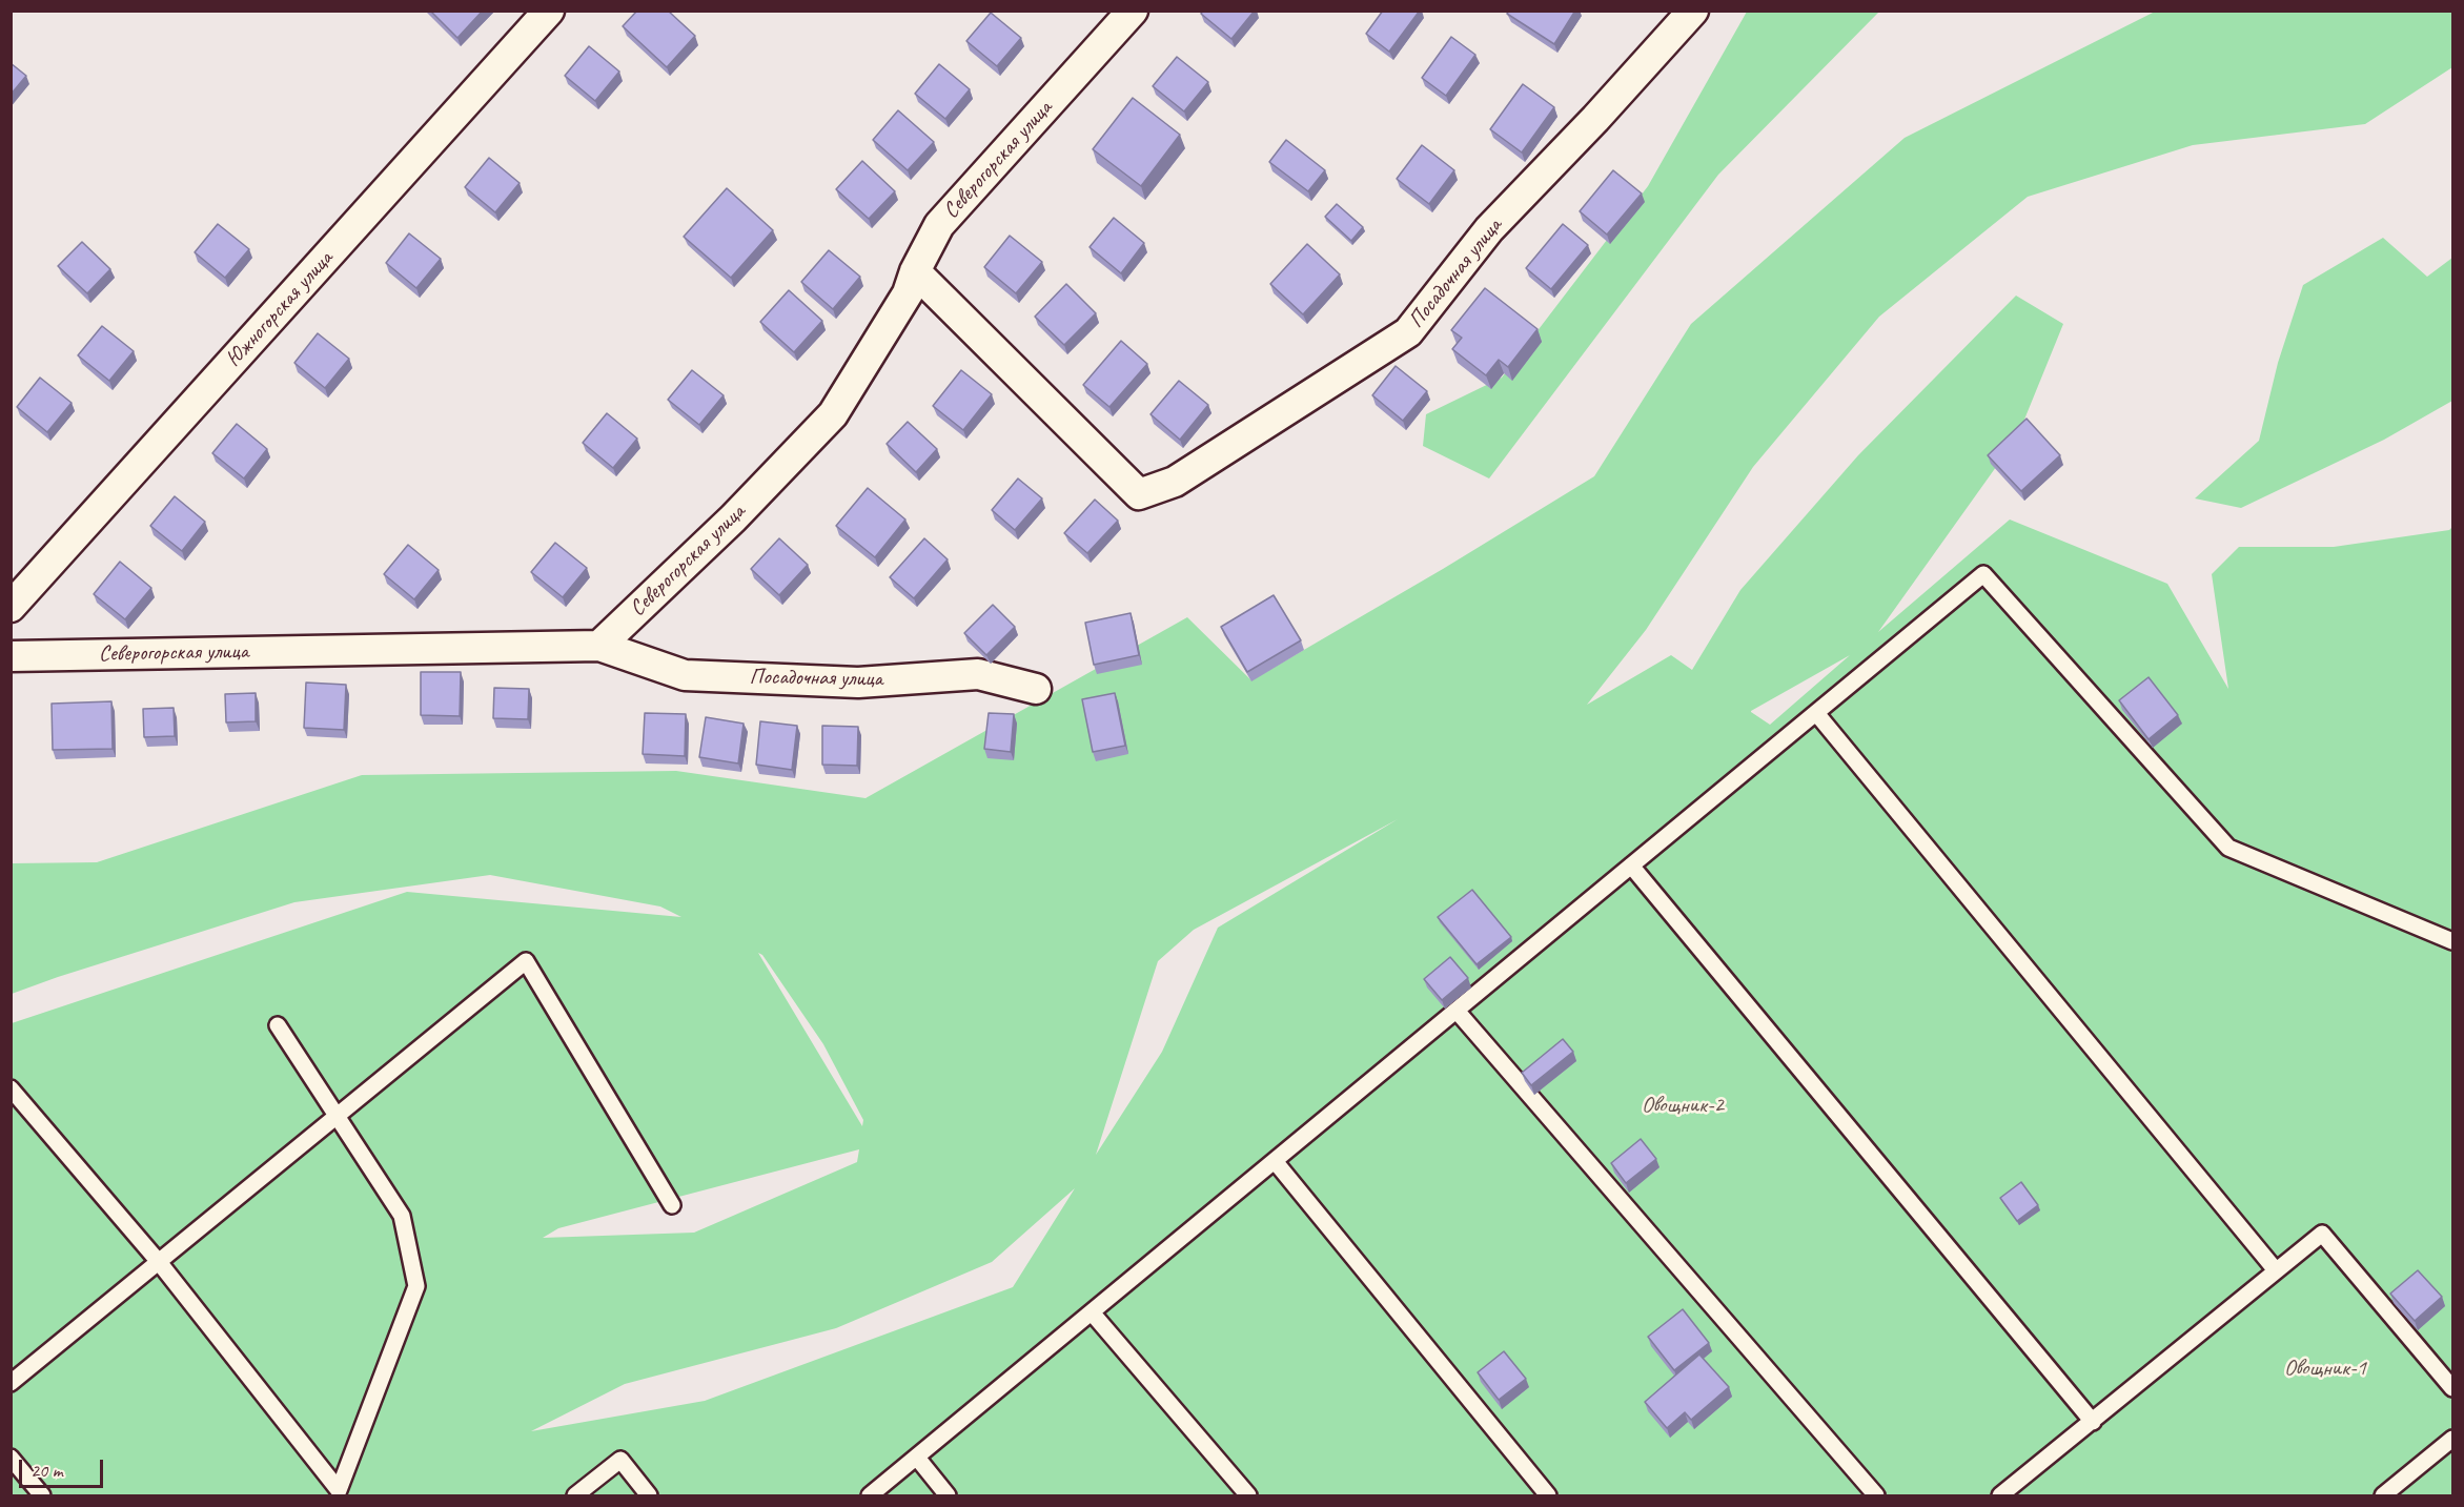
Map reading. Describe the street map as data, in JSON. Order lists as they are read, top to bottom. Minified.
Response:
{"streets":{"street":["Северогорская улица","Посадочная улица","Южногорская улица"]},"crossings":[["Северогорская улица","Посадочная улица"]],"parks":["Овощник-2","Овощник-1"],"scale_bar":"20 m"}
